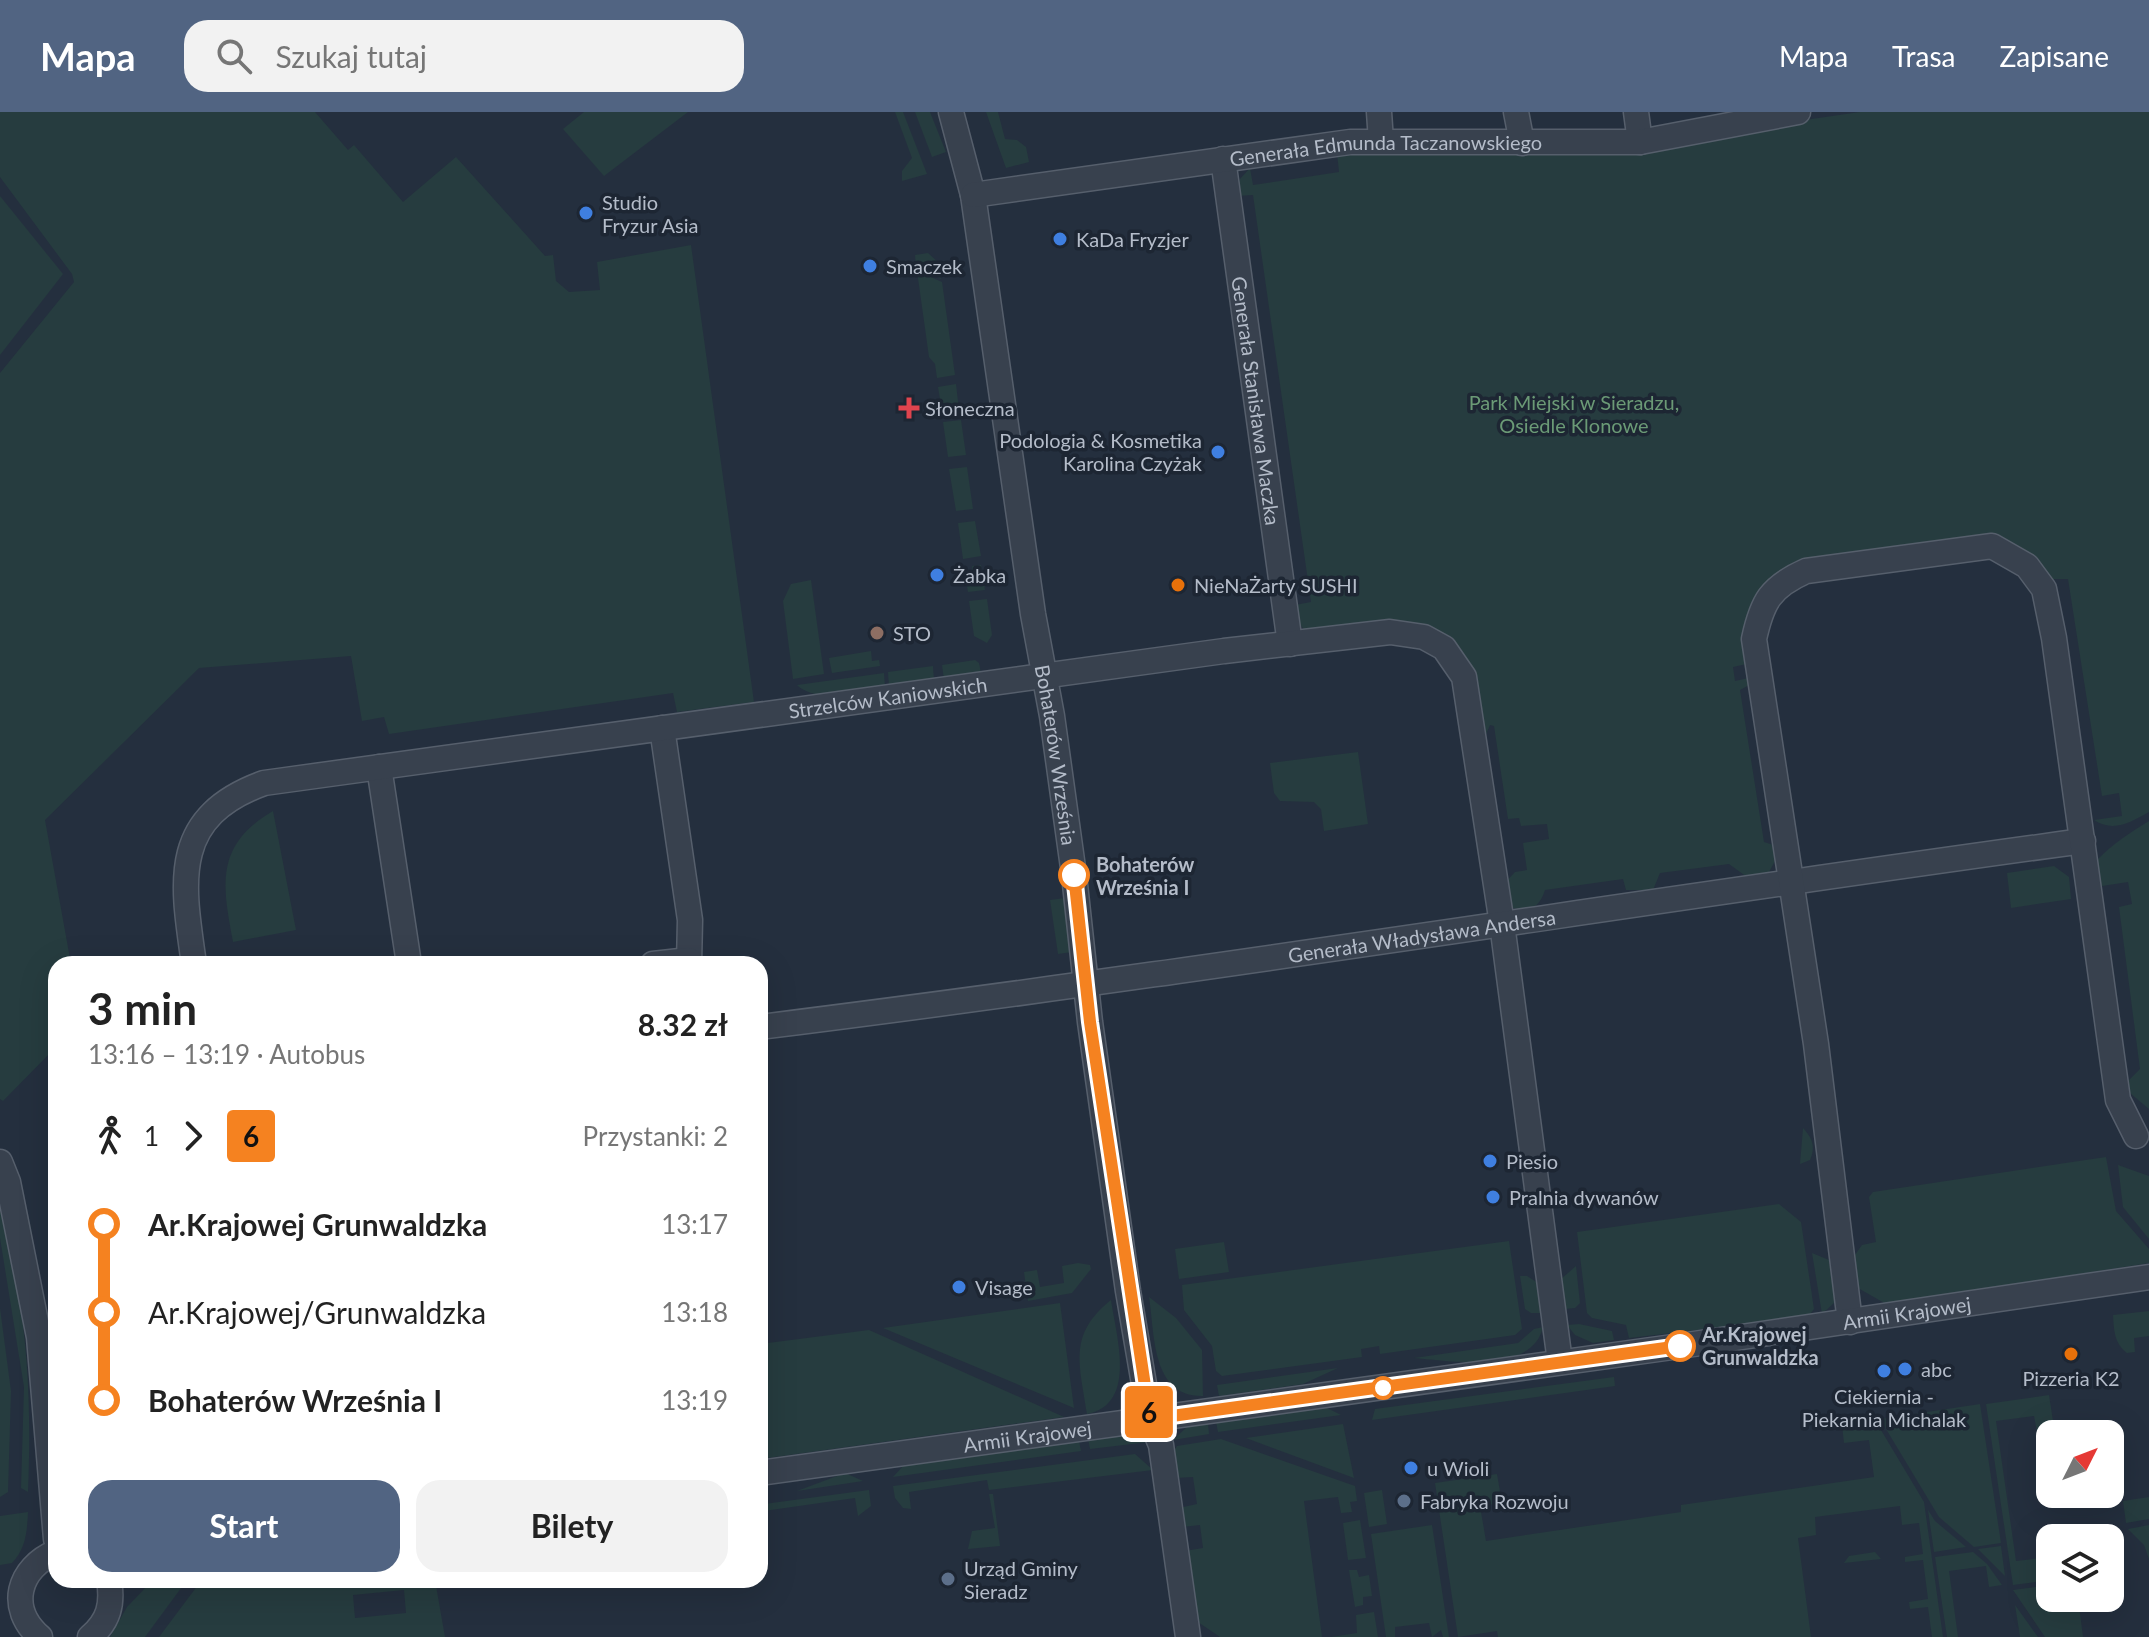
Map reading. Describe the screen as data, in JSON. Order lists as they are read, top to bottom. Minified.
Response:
{"streets":{"street":["Generała Edmunda Taczanowskiego","Generała Stanisława Maczka","Strzelców Kaniowskich","Bohaterów Września","Generała Władysława Andersa","Armii Krajowej"]},"crossings":[["Generała Edmunda Taczanowskiego","Generała Stanisława Maczka"],["Generała Edmunda Taczanowskiego","Bohaterów Września"],["Generała Stanisława Maczka","Strzelców Kaniowskich"],["Strzelców Kaniowskich","Bohaterów Września"],["Strzelców Kaniowskich","Generała Władysława Andersa"],["Strzelców Kaniowskich","Armii Krajowej"],["Bohaterów Września","Generała Władysława Andersa"],["Bohaterów Września","Armii Krajowej"]],"parks":["Park Miejski w Sieradzu, Osiedle Klonowe"],"places":{"other":["Studio Fryzur Asia","KaDa Fryzjer","Smaczek","Podologia & Kosmetika Karolina Czyżak","Żabka","NieNaŻarty SUSHI","STO","Bohaterów Września I","Piesio","Pralnia dywanów","Visage","Ar.Krajowej Grunwaldzka","Pizzeria K2","abc","Ciekiernia - Piekarnia Michalak","u Wioli","Fabryka Rozwoju","Urząd Gminy Sieradz"],"health":["Słoneczna"]},"lines":["bus line 6"],"north":"top right","page":{"header":"Mapa","search":"Szukaj tutaj","nav":["Mapa","Trasa","Zapisane"],"on_map":"6","heading":["3 min","13:16 – 13:19 · Autobus","8.32 zł"],"legs":["1","6","Przystanki: 2"],"list":[{"name":"Ar.Krajowej Grunwaldzka","value":"13:17"},{"name":"Ar.Krajowej/Grunwaldzka","value":"13:18"},{"name":"Bohaterów Września I","value":"13:19"}],"buttons":["Start","Bilety"]}}
